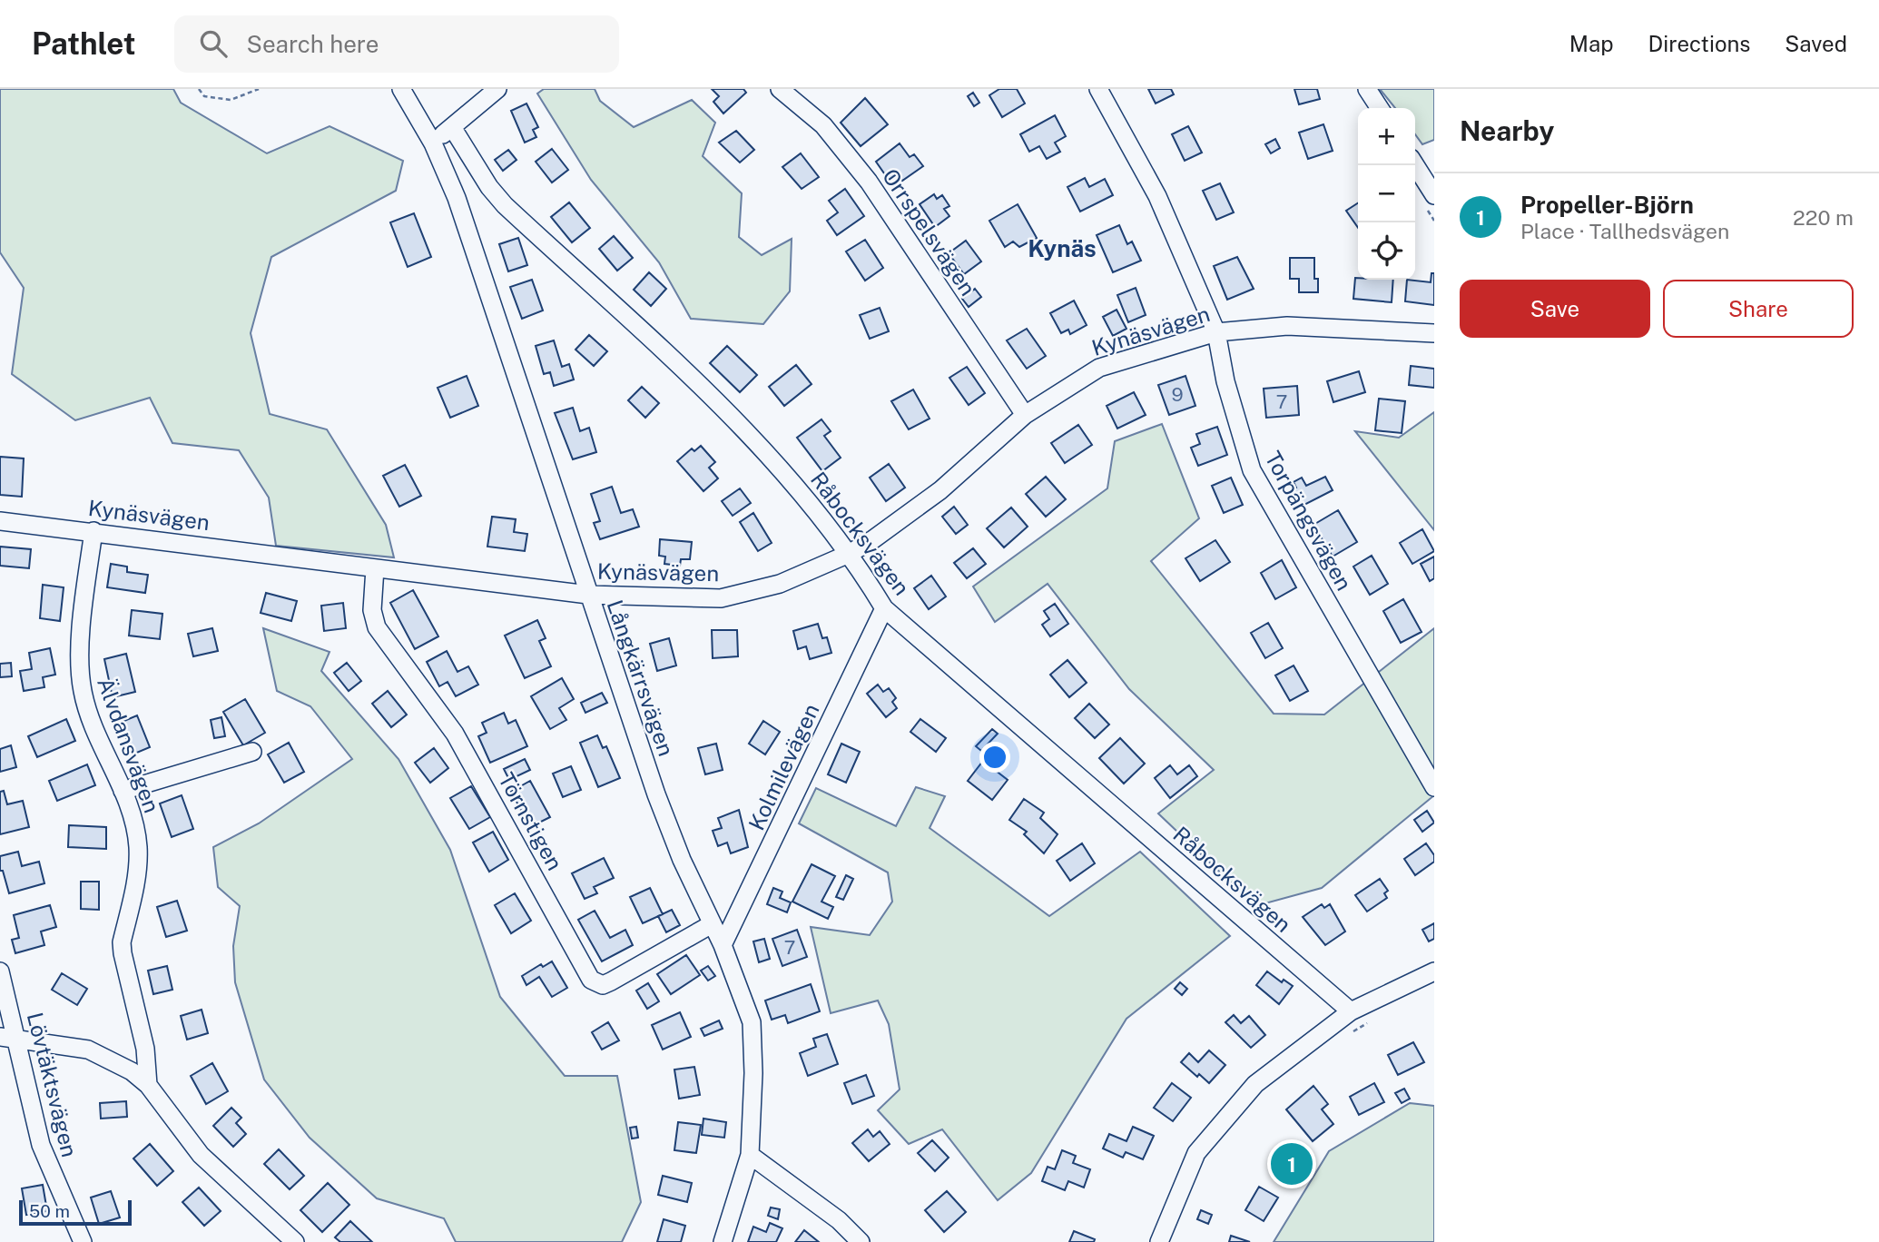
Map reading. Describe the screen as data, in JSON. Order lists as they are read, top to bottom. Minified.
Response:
{"streets":{"street":["Orrspelsvägen","Kynäsvägen","Torpängsvägen","Råbocksvägen","Långkärrsvägen","Älvdansvägen","Kolmilevägen","Törnstigen","Lövtäktsvägen"]},"crossings":[["Orrspelsvägen","Kynäsvägen"],["Kynäsvägen","Torpängsvägen"],["Kynäsvägen","Råbocksvägen"],["Kynäsvägen","Långkärrsvägen"],["Kynäsvägen","Älvdansvägen"],["Kynäsvägen","Törnstigen"],["Råbocksvägen","Kolmilevägen"],["Långkärrsvägen","Kolmilevägen"],["Långkärrsvägen","Törnstigen"]],"districts":["Kynäs"],"house_numbers":["9","7","7"],"scale_bar":"50 m","page":{"header":"Pathlet","search":"Search here","nav":["Map","Directions","Saved"],"heading":"Nearby","map_buttons":["+","−"],"list":[{"mark":"1","name":"Propeller-Björn","note":"Place · Tallhedsvägen","value":"220 m"}],"buttons":["Save","Share"],"pins":"1","scale":"50 m"}}
